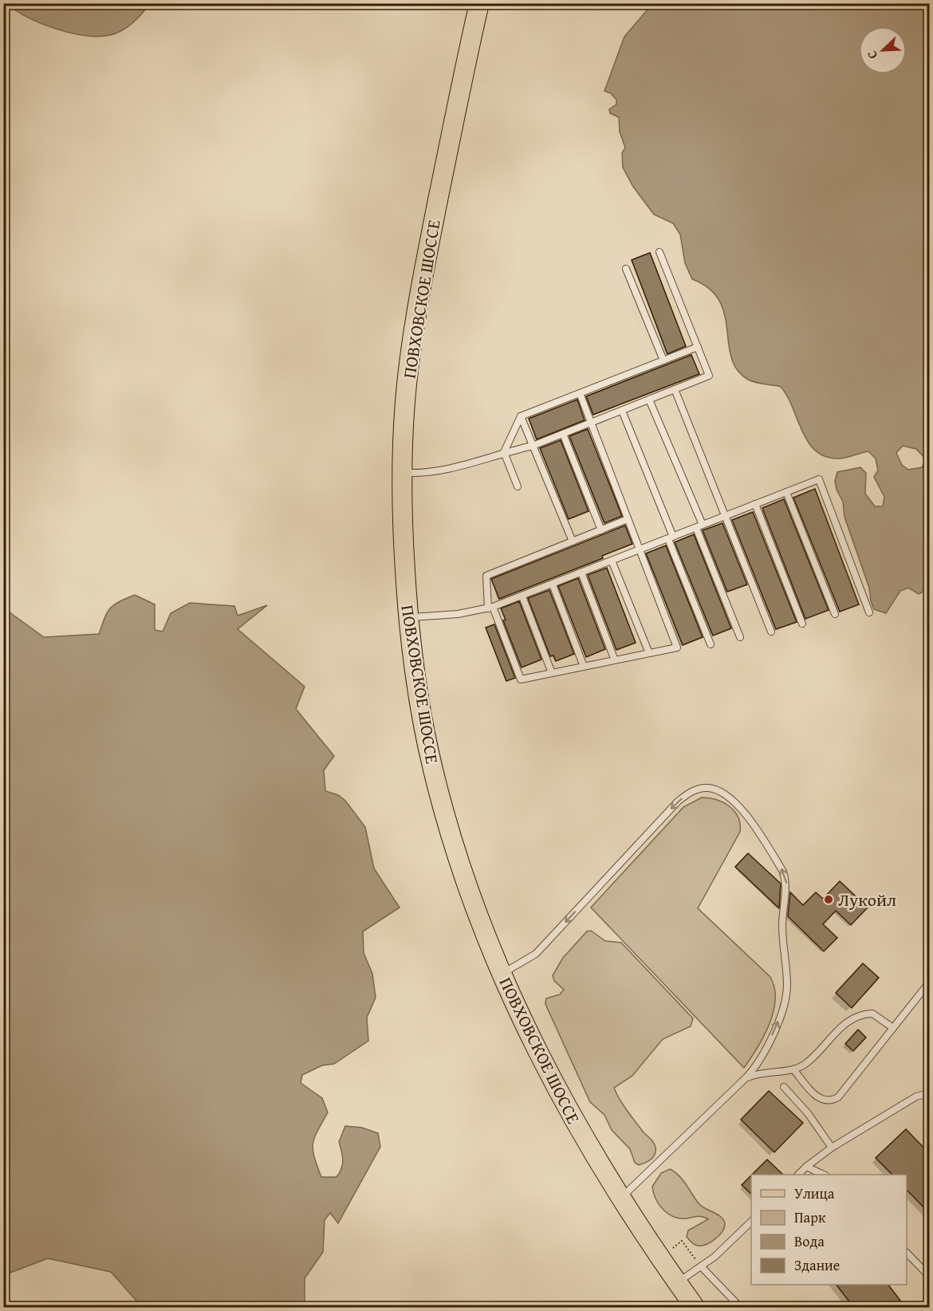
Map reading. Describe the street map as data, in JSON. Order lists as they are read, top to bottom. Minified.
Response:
{"streets":{"main road":["ПОВХОВСКОЕ ШОССЕ"]},"places":["Лукойл"],"legend":["Улица","Парк","Вода","Здание"],"north":"bottom left"}
